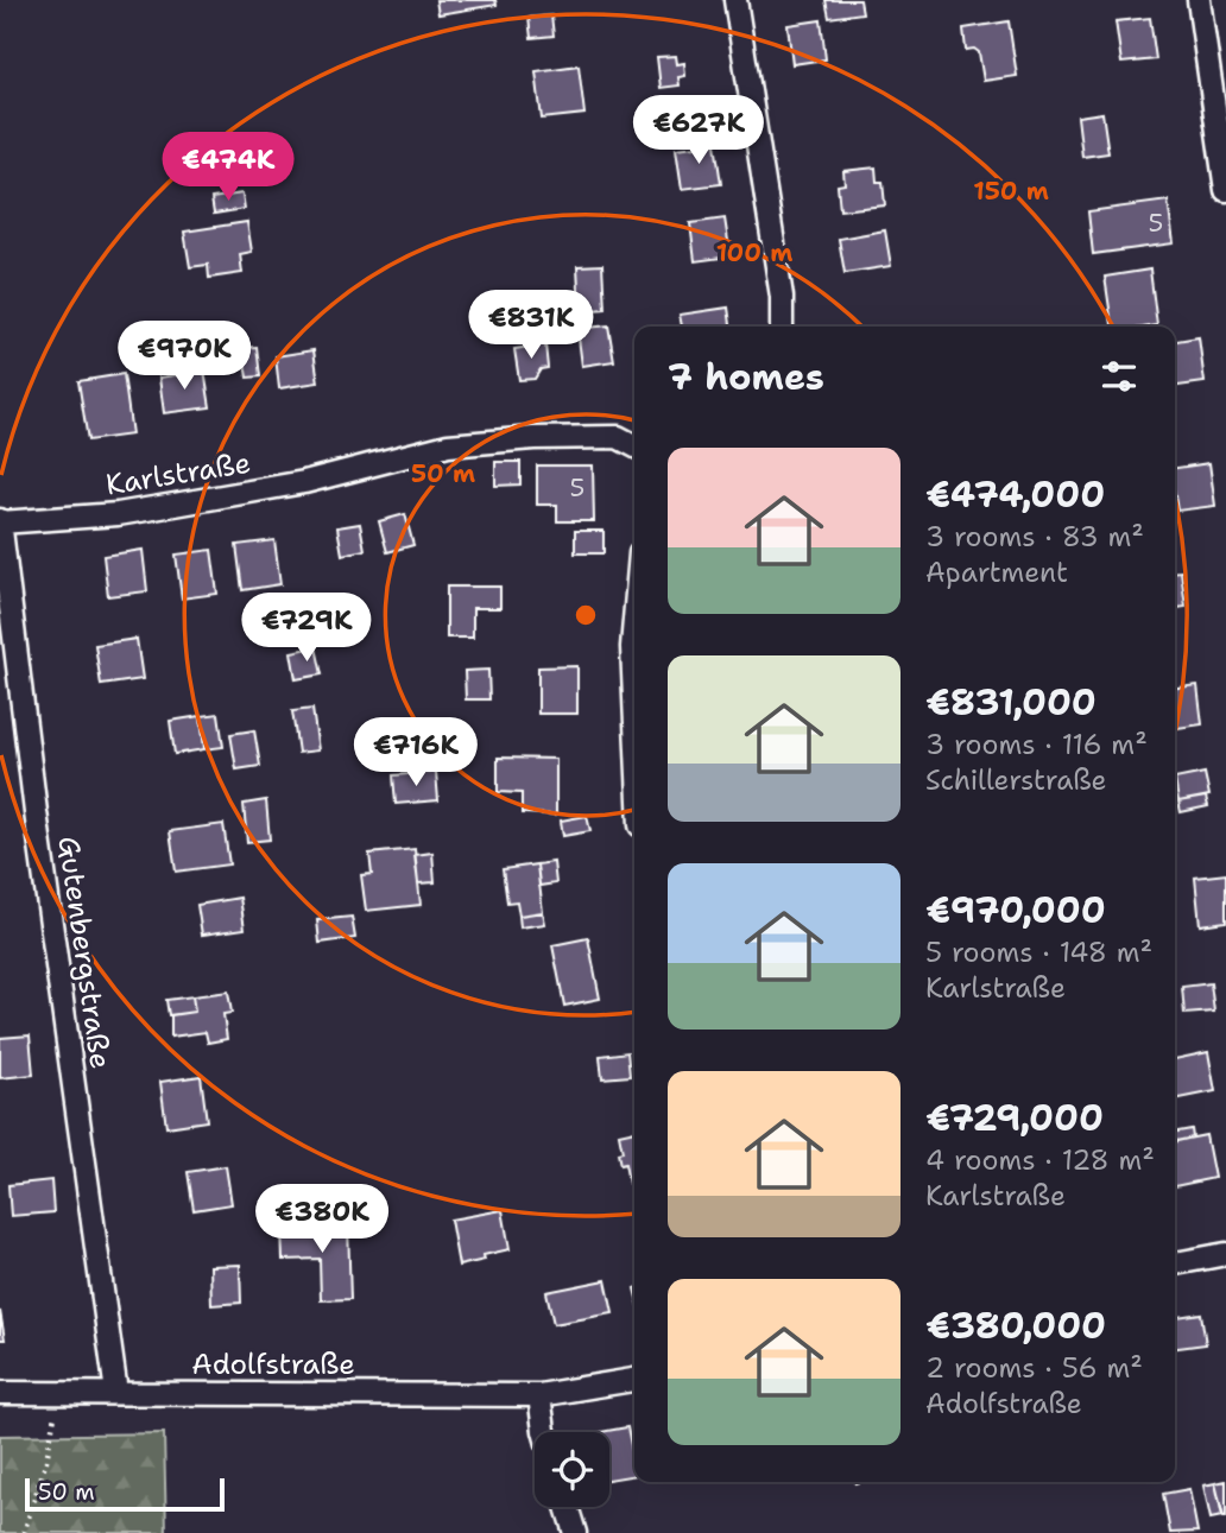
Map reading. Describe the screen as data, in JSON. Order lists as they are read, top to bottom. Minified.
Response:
{"streets":{"street":["Karlstraße","Gutenbergstraße","Adolfstraße"]},"crossings":[["Karlstraße","Gutenbergstraße"],["Gutenbergstraße","Adolfstraße"]],"house_numbers":["5","5"],"scale_bar":"50 m","page":{"price":["€627K","€474K","€831K","€970K","€729K","€716K","€380K"],"heading":"7 homes","list":[{"name":"€474,000","note":"3 rooms · 83 m² · Apartment"},{"name":"€831,000","note":"3 rooms · 116 m² · Schillerstraße"},{"name":"€970,000","note":"5 rooms · 148 m² · Karlstraße"},{"name":"€729,000","note":"4 rooms · 128 m² · Karlstraße"},{"name":"€380,000","note":"2 rooms · 56 m² · Adolfstraße"}],"scale":"50 m"},"rings":["150 m","100 m","50 m"]}
